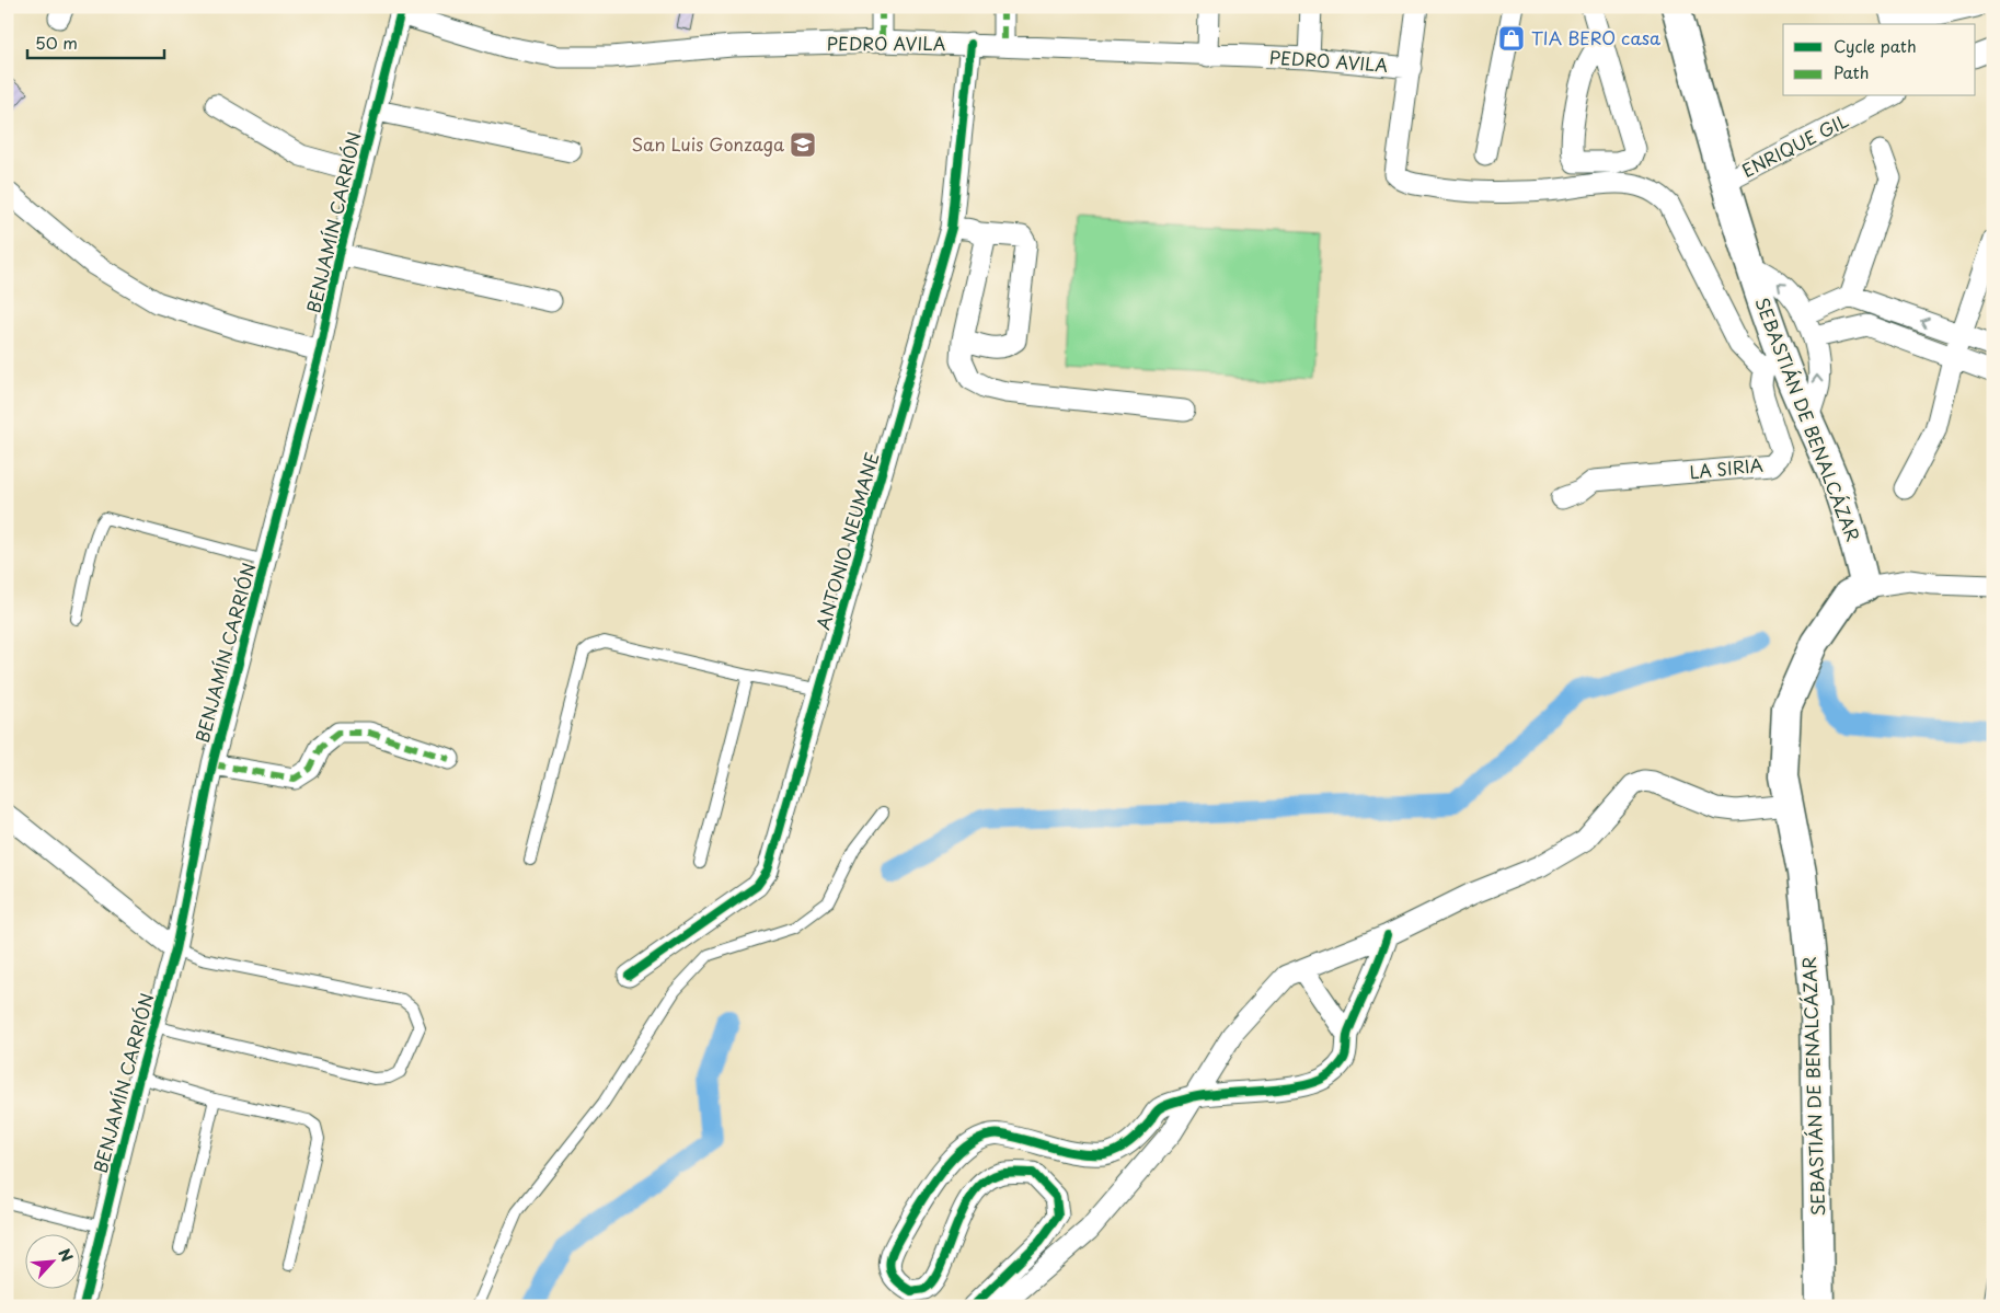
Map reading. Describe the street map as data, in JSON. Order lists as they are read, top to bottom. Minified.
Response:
{"streets":{"main road":["SEBASTIÁN DE BENALCÁZAR"],"street":["PEDRO AVILA","ENRIQUE GIL","BENJAMÍN CARRIÓN","LA SIRIA","ANTONIO NEUMANE"]},"crossings":[["PEDRO AVILA","BENJAMÍN CARRIÓN"],["PEDRO AVILA","ANTONIO NEUMANE"],["ENRIQUE GIL","SEBASTIÁN DE BENALCÁZAR"],["SEBASTIÁN DE BENALCÁZAR","LA SIRIA"]],"places":{"shop":["TIA BERO casa"],"school or university":["San Luis Gonzaga"]},"legend":["Cycle path","Path"],"scale_bar":"50 m","north":"top right"}
